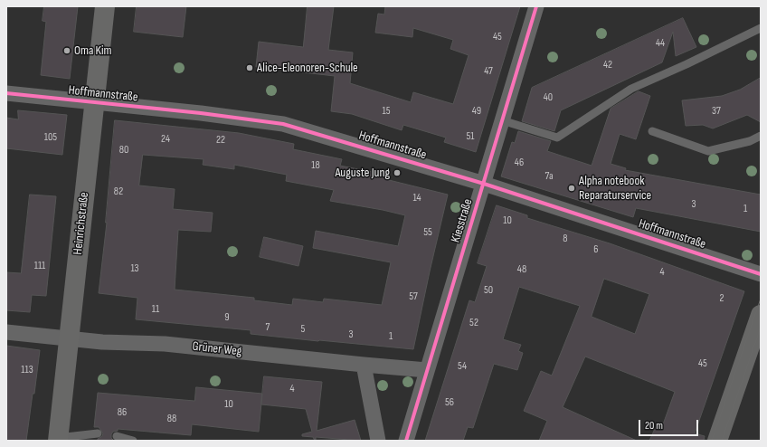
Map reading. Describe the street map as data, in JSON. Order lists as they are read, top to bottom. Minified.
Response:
{"streets":{"main road":["Heinrichstraße"],"street":["Hoffmannstraße","Kiesstraße","Grüner Weg"]},"crossings":[["Hoffmannstraße","Kiesstraße"],["Hoffmannstraße","Heinrichstraße"],["Kiesstraße","Grüner Weg"],["Heinrichstraße","Grüner Weg"]],"places":["Oma Kim","Alice-Eleonoren-Schule","Auguste Jung","Alpha notebook Reparaturservice"],"house_numbers":["45","44","42","47","40","15","49","37","51","105","24","22","80","46","18","7a","82","14","3","1","10","55","8","6","111","13","48","4","50","57","2","11","9","52","7","5","3","1","45","54","113","4","56","10","86","88"],"scale_bar":"20 m"}
